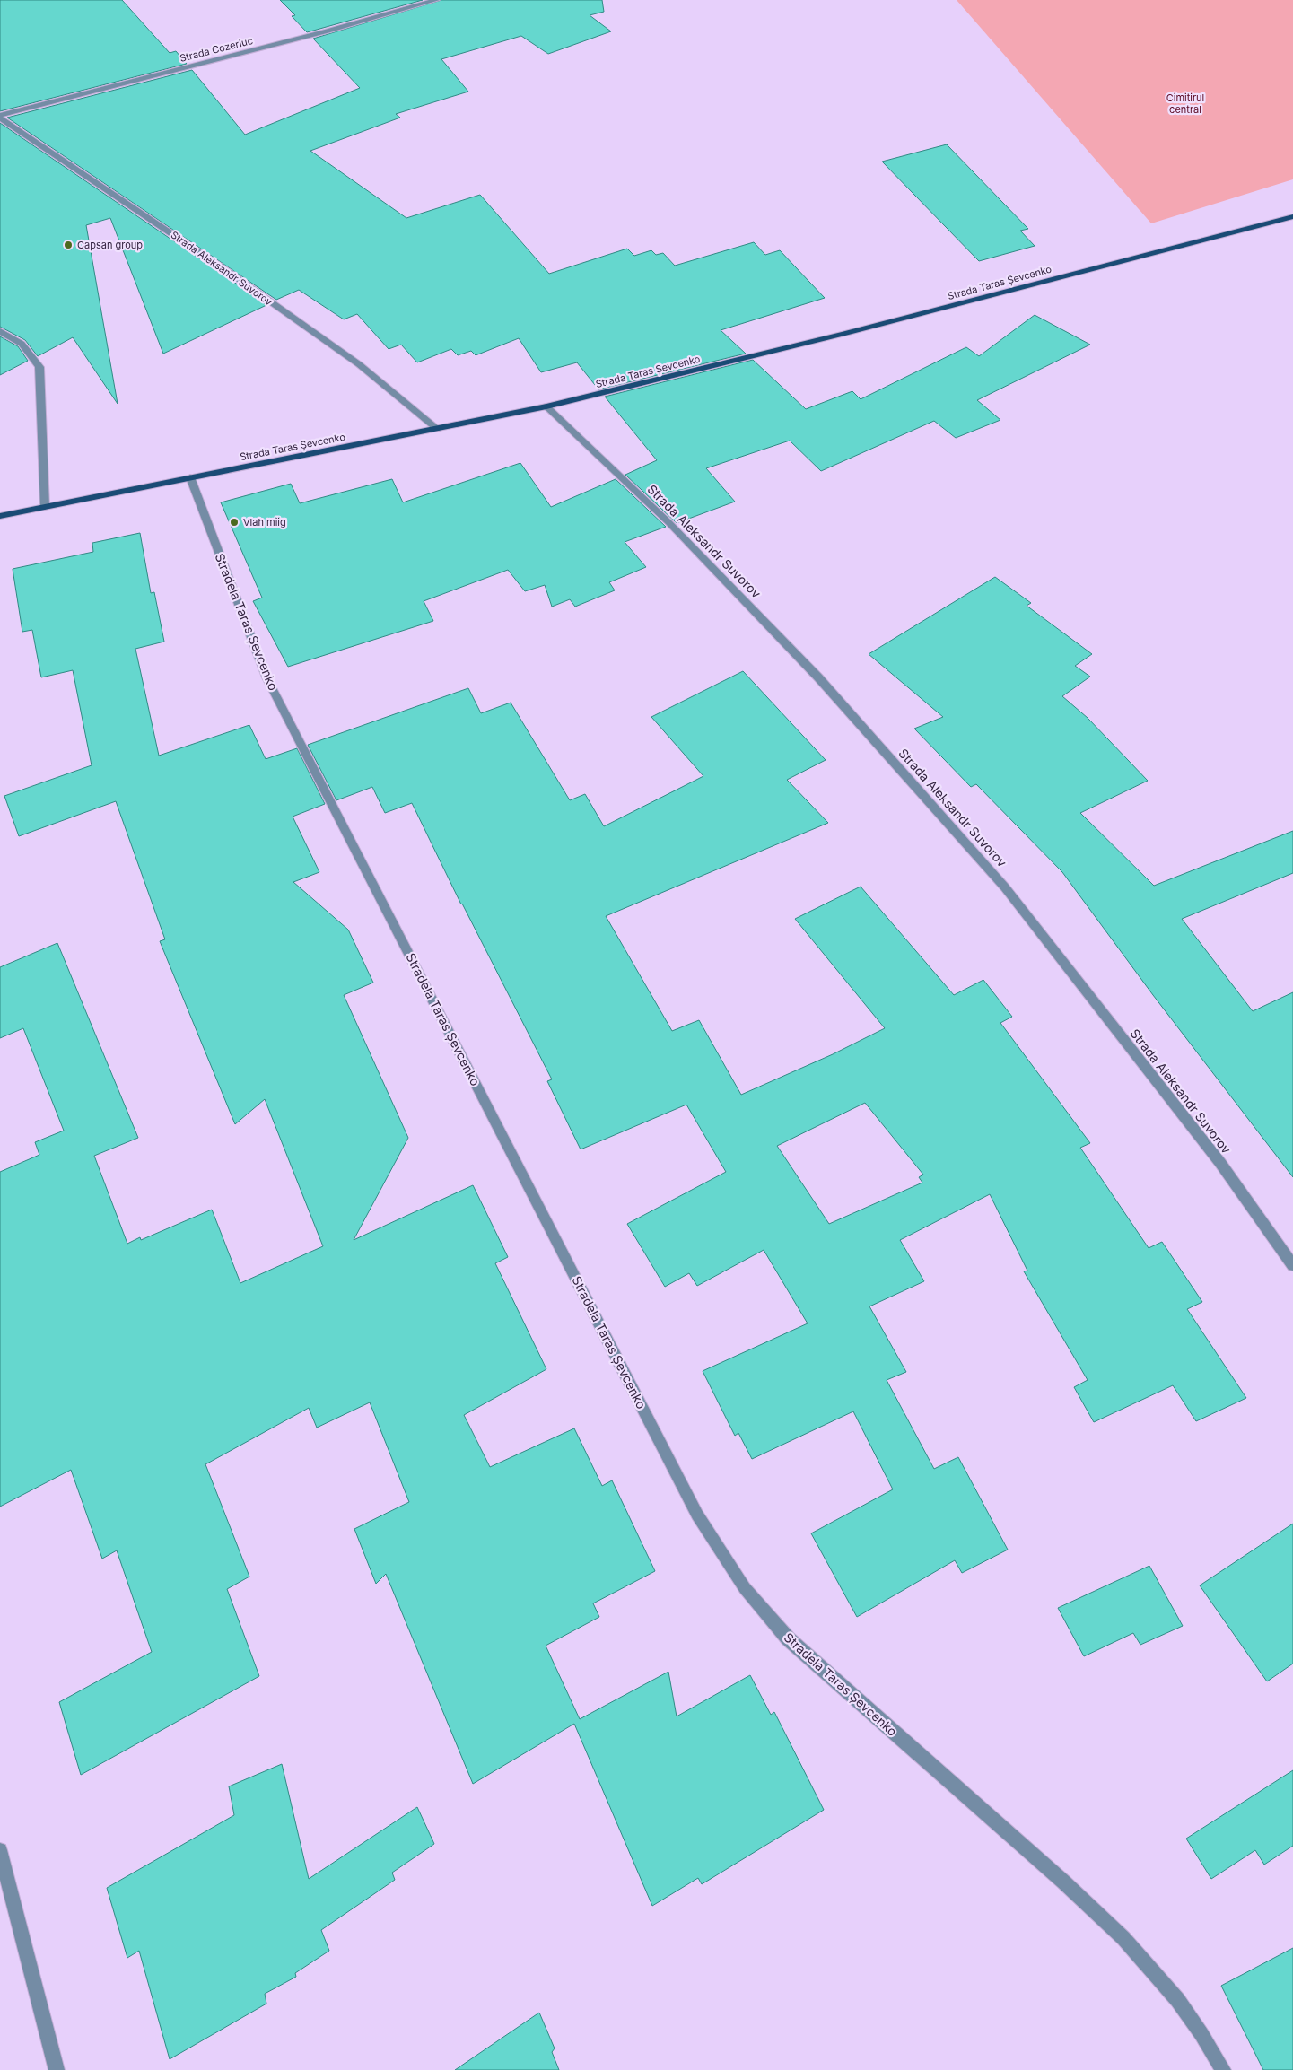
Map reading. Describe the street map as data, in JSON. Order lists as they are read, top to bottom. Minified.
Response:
{"streets":{"main road":["Strada Taras Șevcenko"],"street":["Strada Cozeriuc","Strada Aleksandr Suvorov","Stradela Taras Șevcenko"]},"crossings":[["Strada Cozeriuc","Strada Aleksandr Suvorov"],["Strada Aleksandr Suvorov","Strada Taras Șevcenko"],["Strada Taras Șevcenko","Stradela Taras Șevcenko"]],"parks":["Cimitirul central"],"places":["Capsan group","Vlah miig"]}
